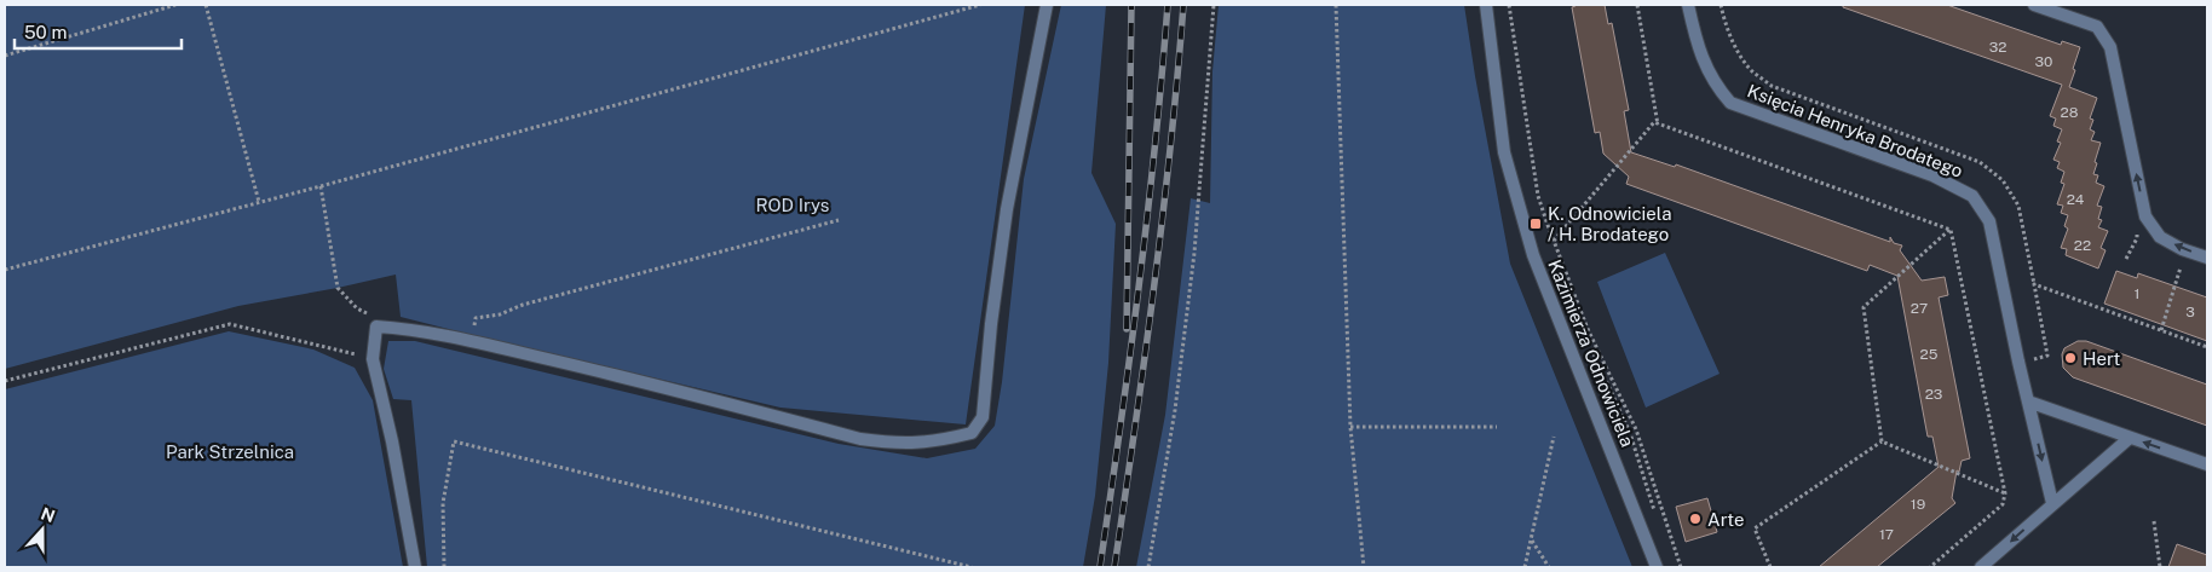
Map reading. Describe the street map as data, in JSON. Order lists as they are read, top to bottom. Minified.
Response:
{"streets":{"street":["Księcia Henryka Brodatego","Kazimierza Odnowiciela"]},"parks":["ROD Irys","Park Strzelnica"],"places":{"transit":["K. Odnowiciela / H. Brodatego"],"other":["Hert","Arte"]},"house_numbers":["32","30","28","24","22","1","27","3","25","23","19","17"],"scale_bar":"50 m","north":"top"}
